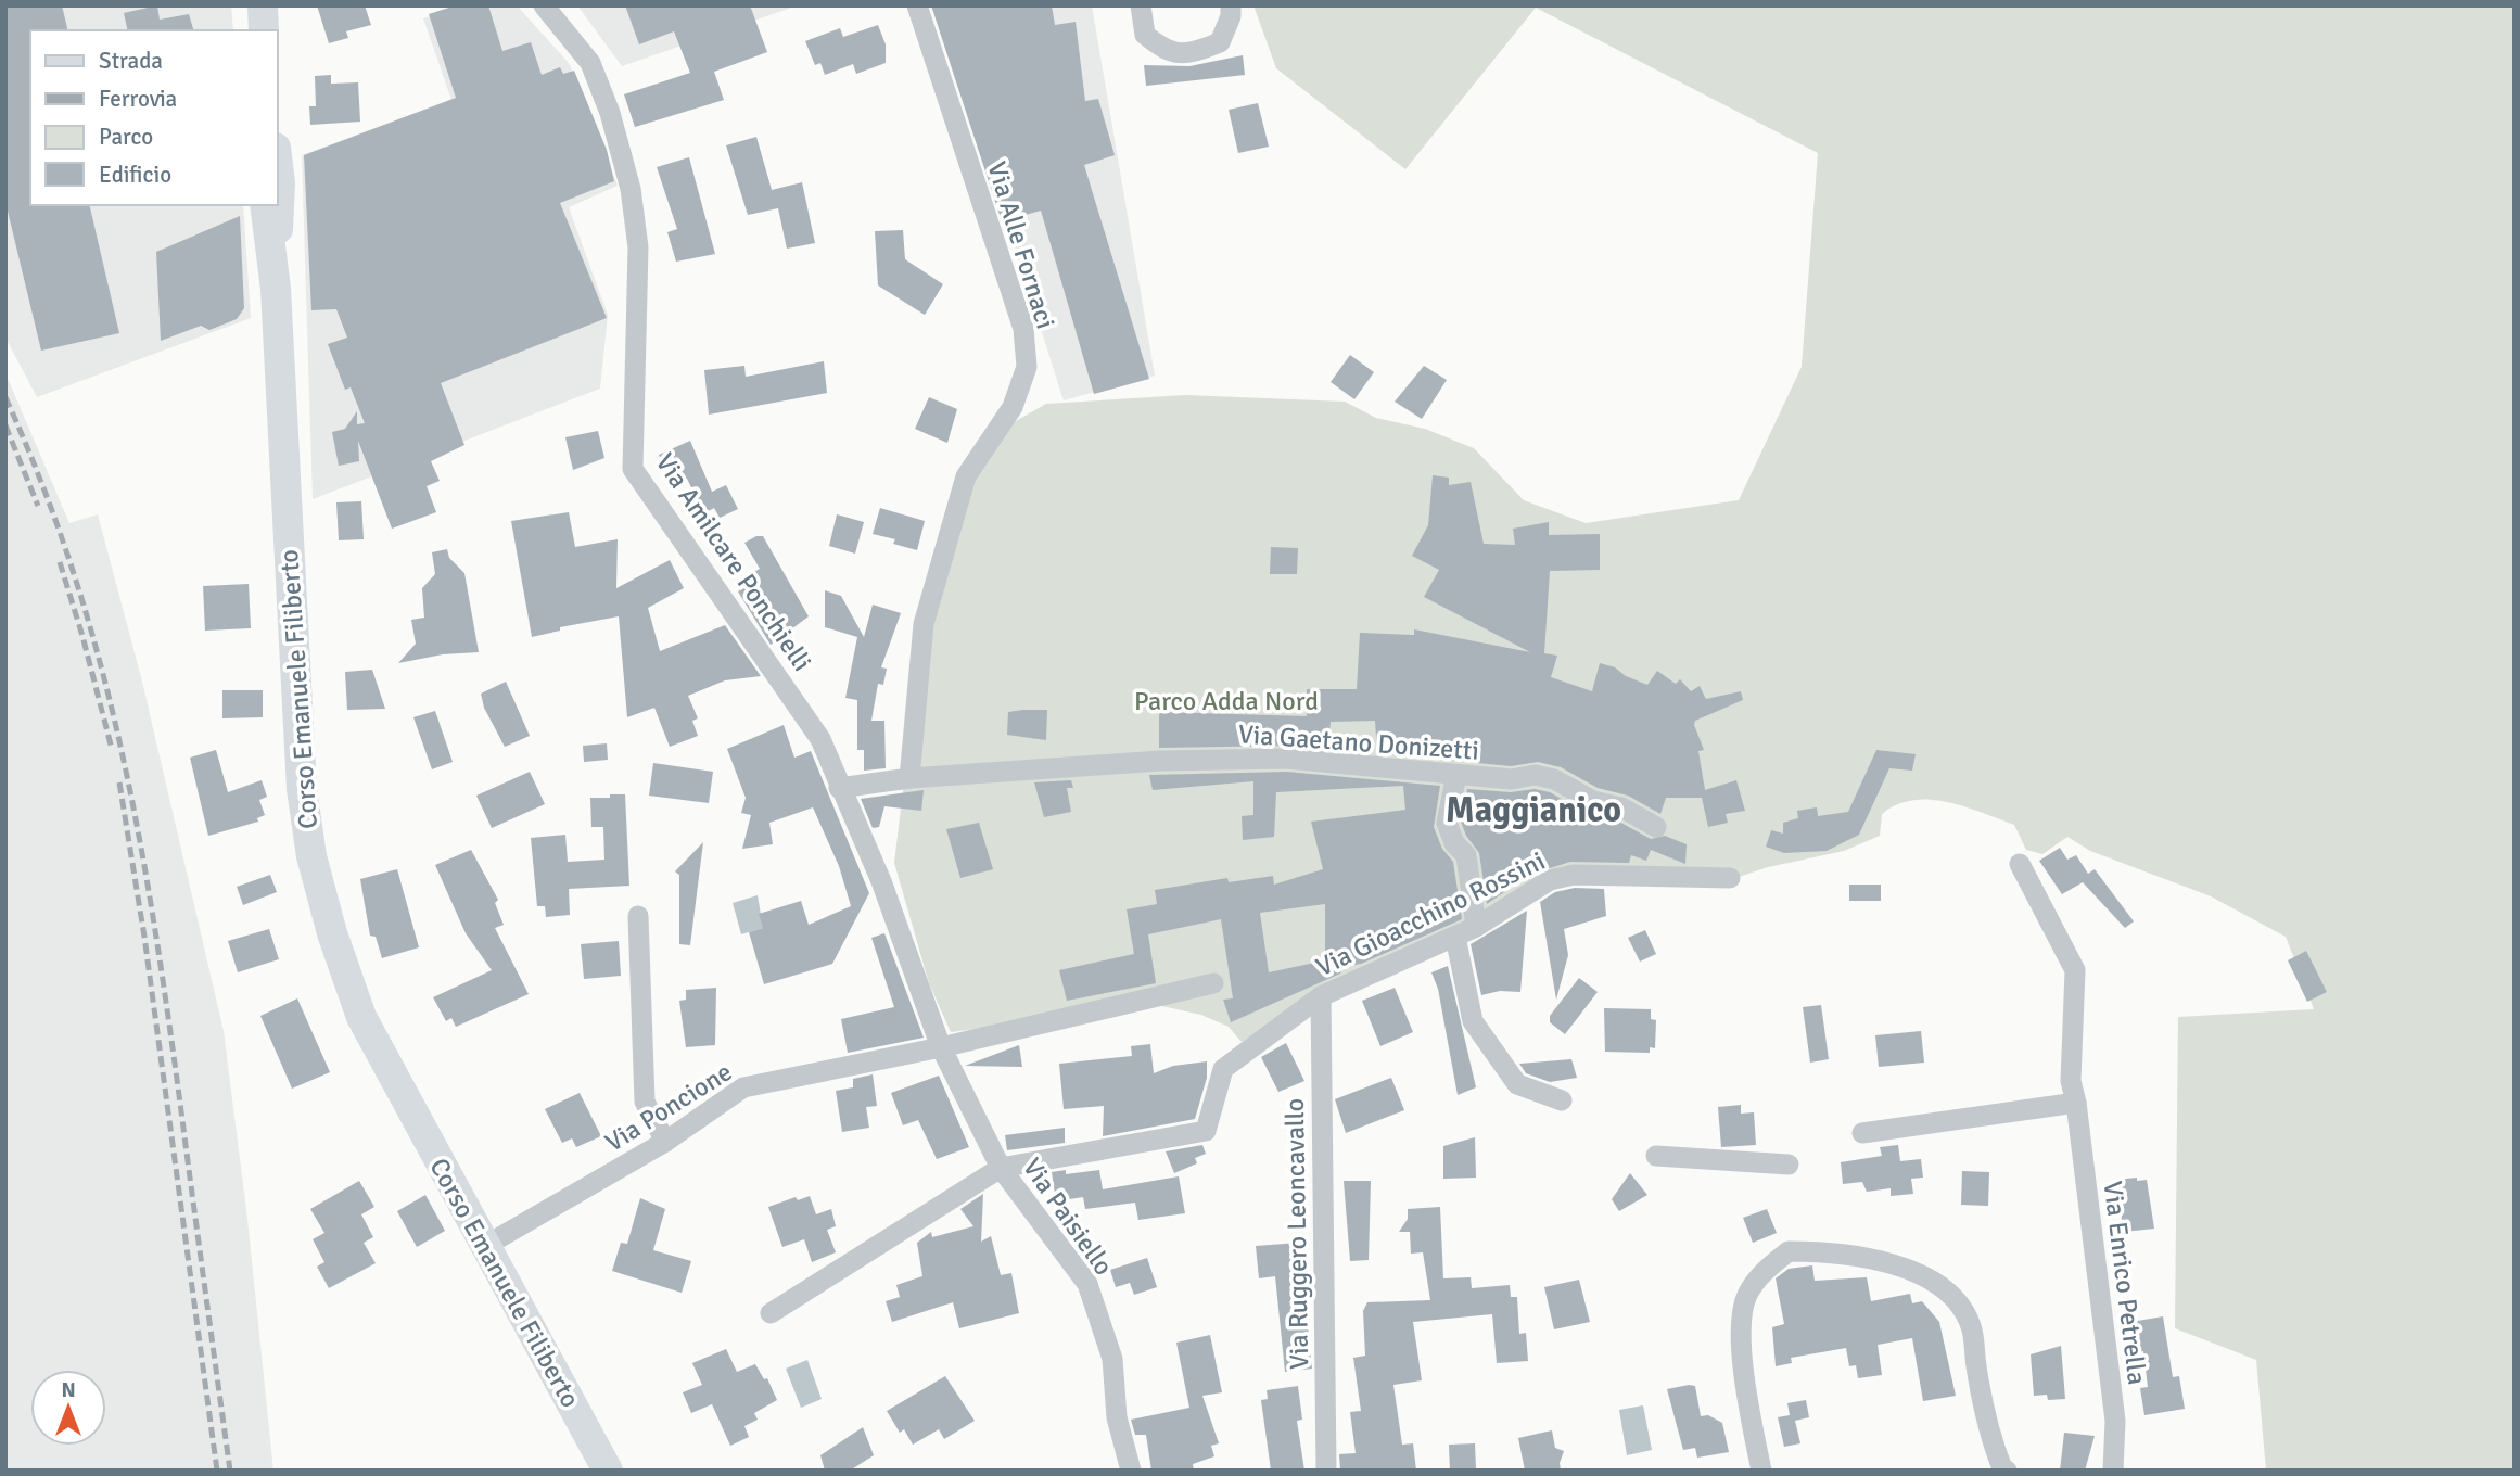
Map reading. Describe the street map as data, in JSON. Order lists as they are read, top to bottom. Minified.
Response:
{"streets":{"main road":["Corso Emanuele Filiberto"],"street":["Via Alle Fornaci","Via Amilcare Ponchielli","Via Gaetano Donizetti","Via Gioacchino Rossini","Via Poncione","Via Paisiello","Via Ruggero Leoncavallo","Via Enrico Petrella"]},"crossings":[["Via Alle Fornaci","Via Gaetano Donizetti"],["Via Amilcare Ponchielli","Via Poncione"],["Via Amilcare Ponchielli","Via Paisiello"],["Corso Emanuele Filiberto","Via Poncione"],["Via Gioacchino Rossini","Via Paisiello"],["Via Gioacchino Rossini","Via Ruggero Leoncavallo"],["Via Poncione","Via Paisiello"]],"districts":["Maggianico"],"parks":["Parco Adda Nord"],"legend":["Strada","Ferrovia","Parco","Edificio"],"north":"top"}
